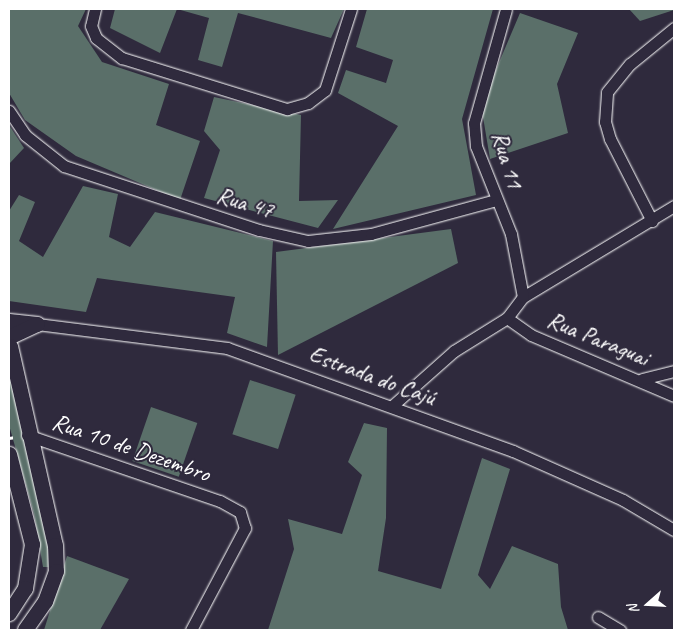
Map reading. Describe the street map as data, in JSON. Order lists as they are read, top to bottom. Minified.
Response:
{"streets":{"main road":["Estrada do Cajú"],"street":["Rua 11","Rua 47","Rua Paraguai","Rua 10 de Dezembro"]},"crossings":[["Rua 11","Rua 47"]],"north":"left"}
